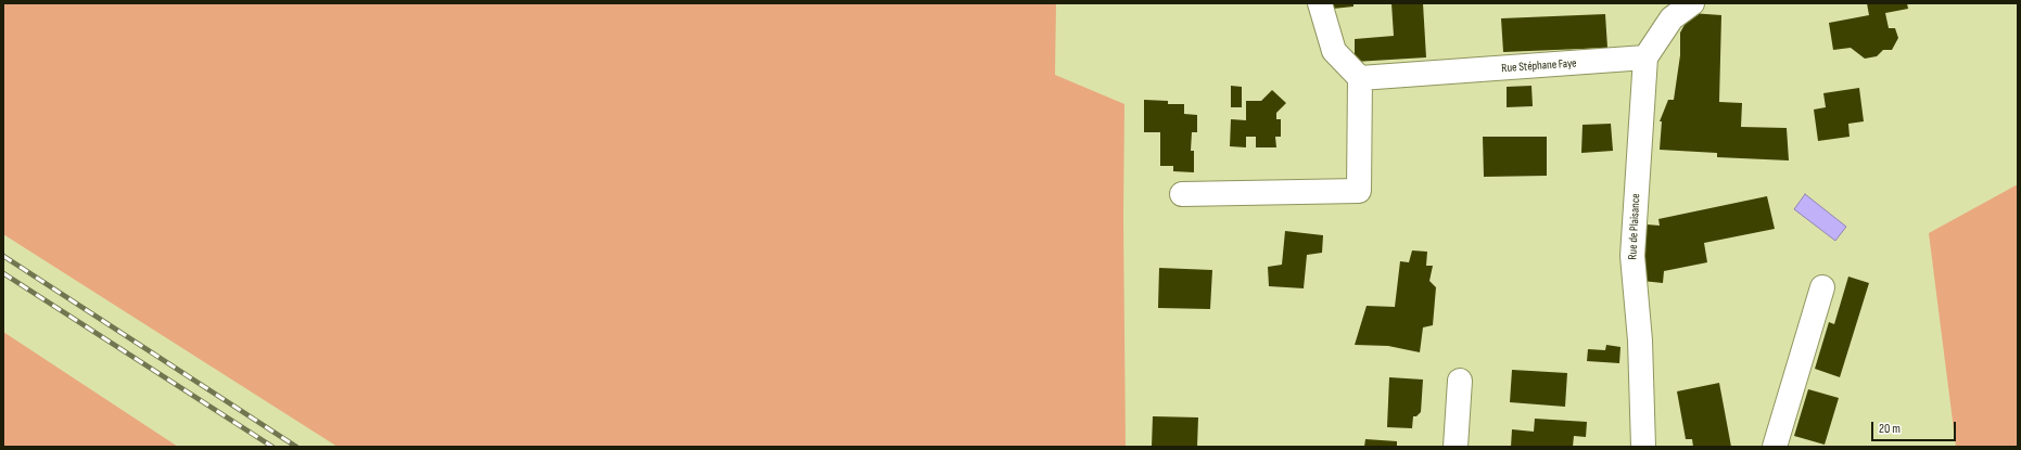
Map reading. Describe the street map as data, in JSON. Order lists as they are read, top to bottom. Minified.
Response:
{"streets":{"street":["Rue Stéphane Faye","Rue de Plaisance"]},"crossings":[["Rue Stéphane Faye","Rue de Plaisance"]],"scale_bar":"20 m"}
